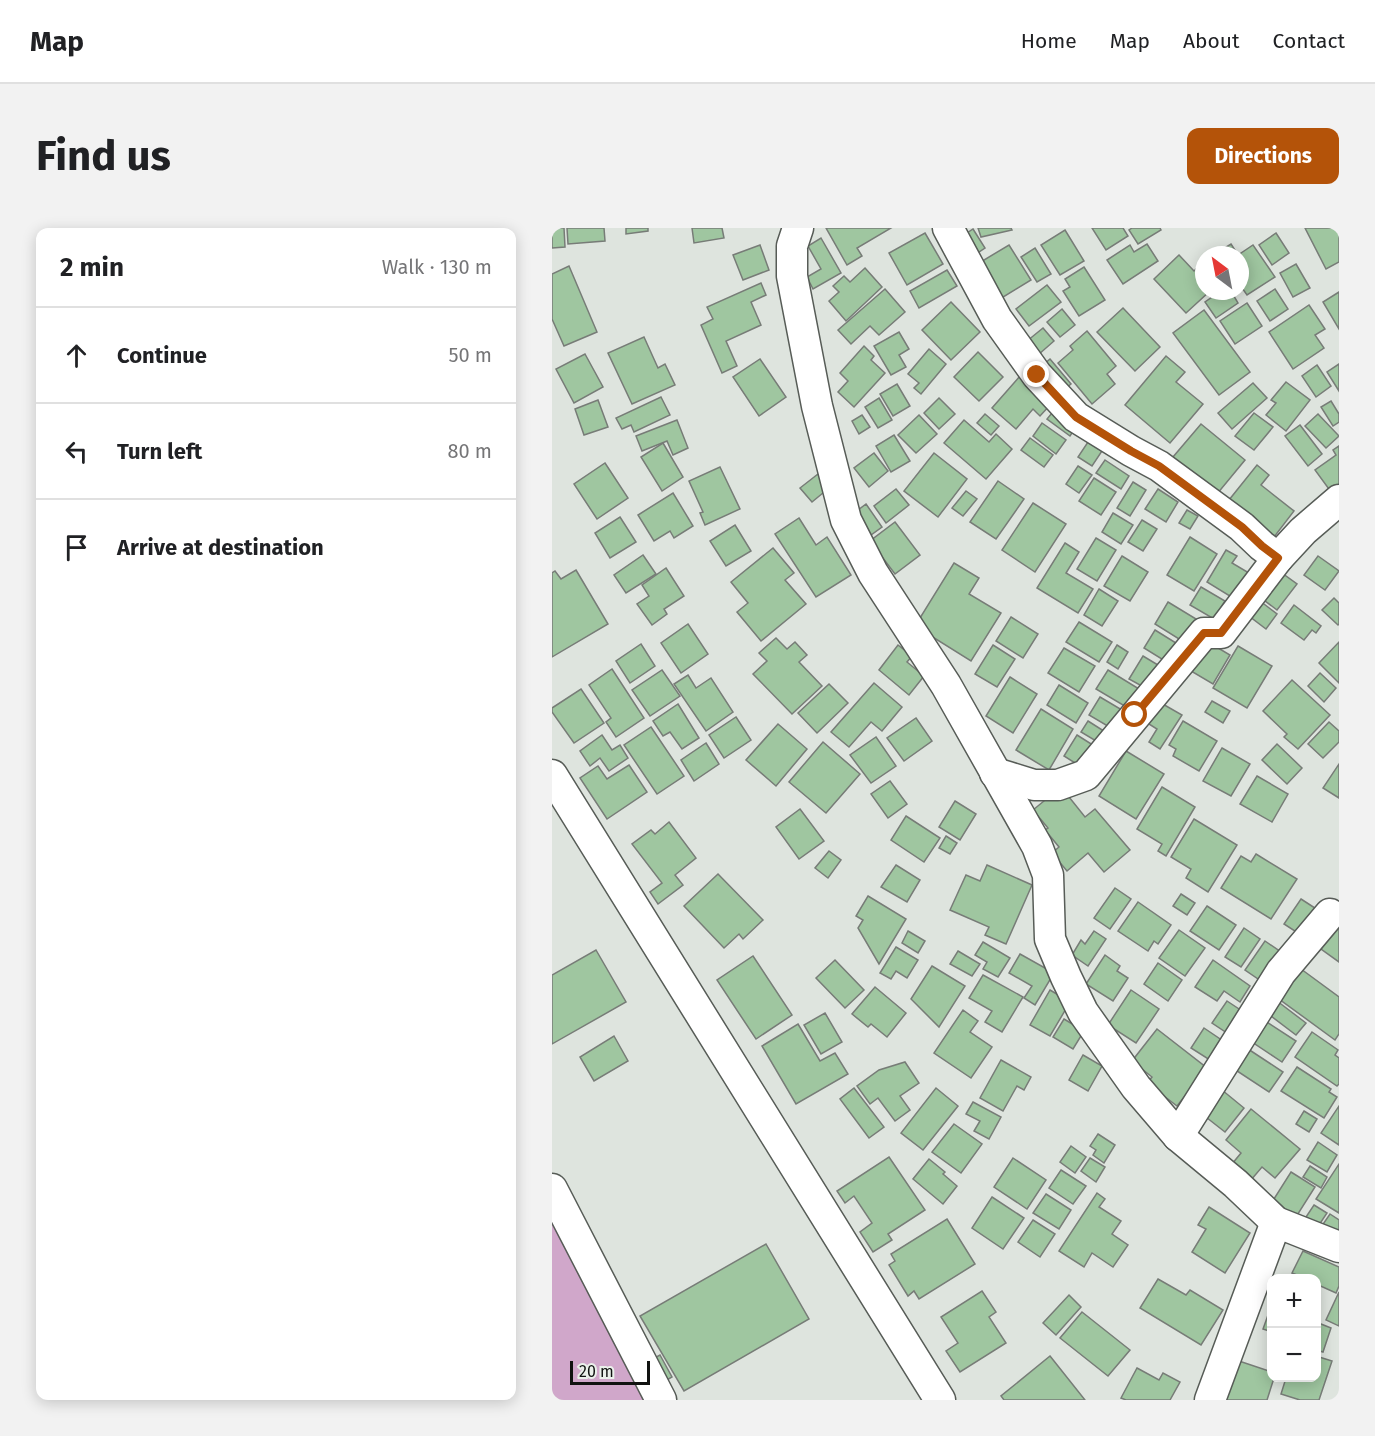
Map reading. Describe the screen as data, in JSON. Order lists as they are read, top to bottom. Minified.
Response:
{"scale_bar":"20 m","north":"top left","page":{"header":"Map","nav":["Home","Map","About","Contact"],"buttons":"Directions","title":"Find us","heading":["2 min","Walk · 130 m"],"list":[["Continue","50 m"],["Turn left","80 m"],"Arrive at destination"],"map_buttons":["+","−"],"scale":"20 m"}}
